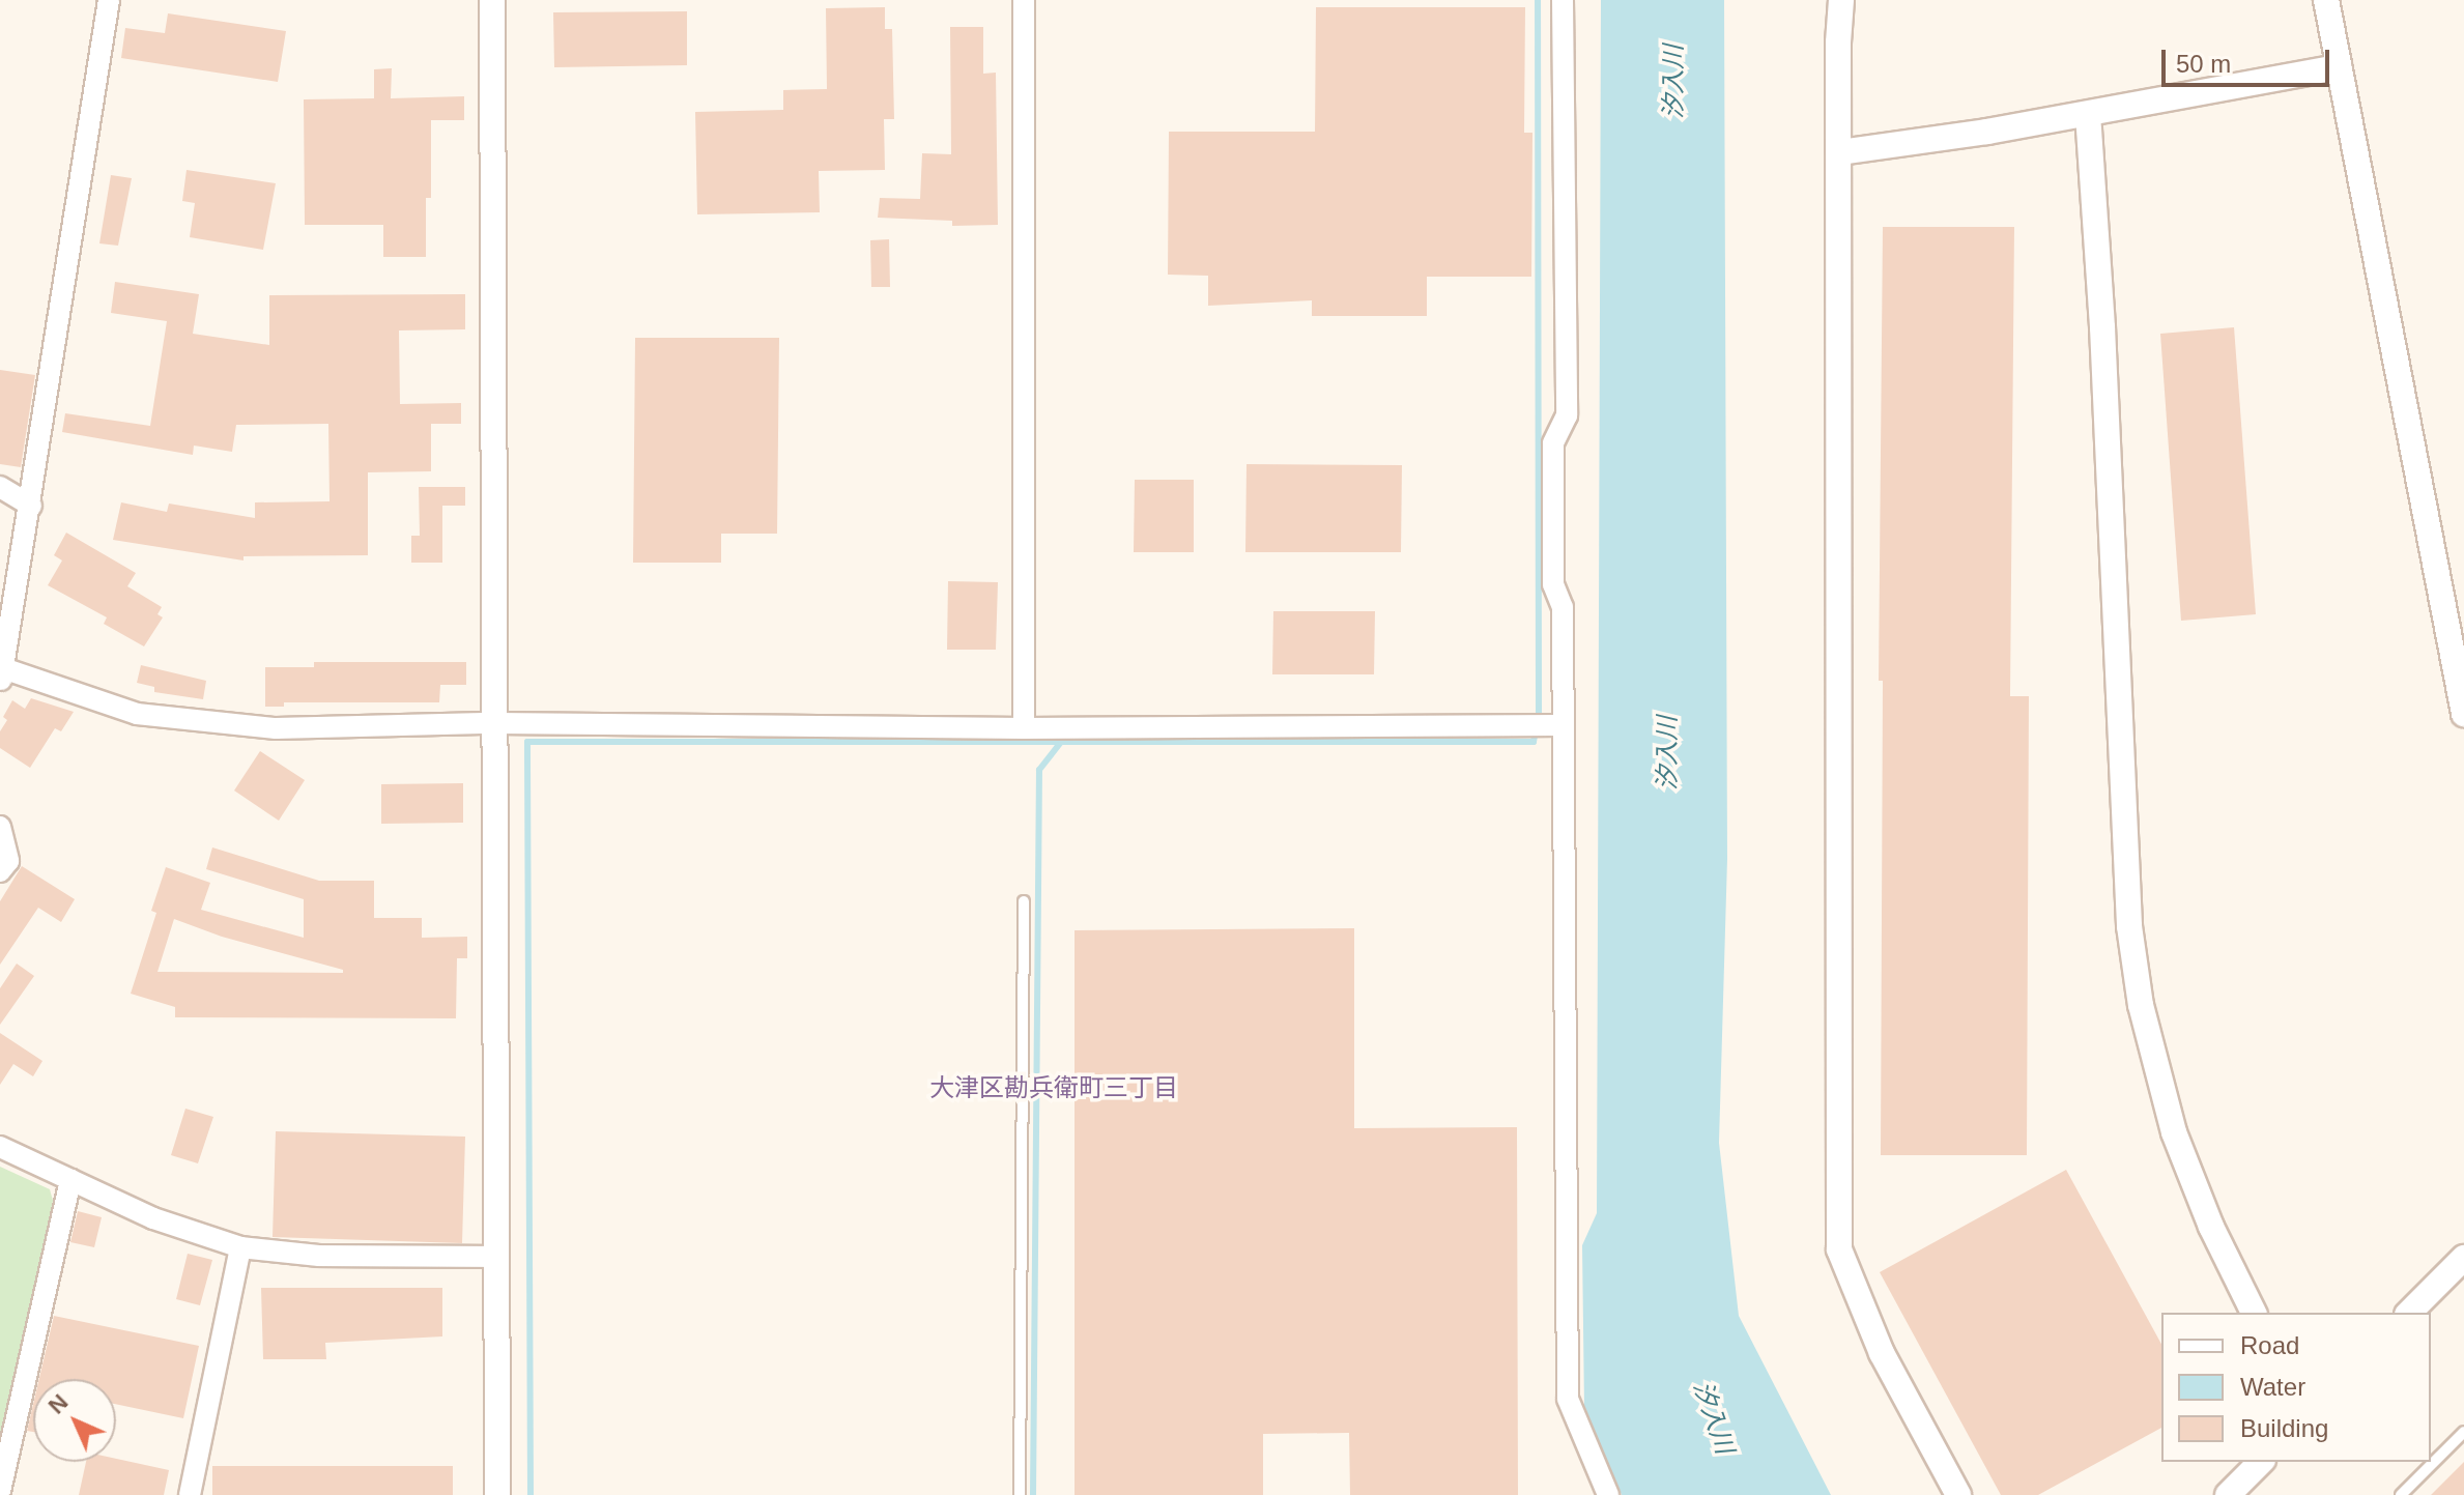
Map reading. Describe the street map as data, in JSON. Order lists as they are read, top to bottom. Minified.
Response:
{"districts":["大津区勘兵衛町三丁目"],"water":["汐入川"],"legend":["Road","Water","Building"],"scale_bar":"50 m","north":"top left"}
